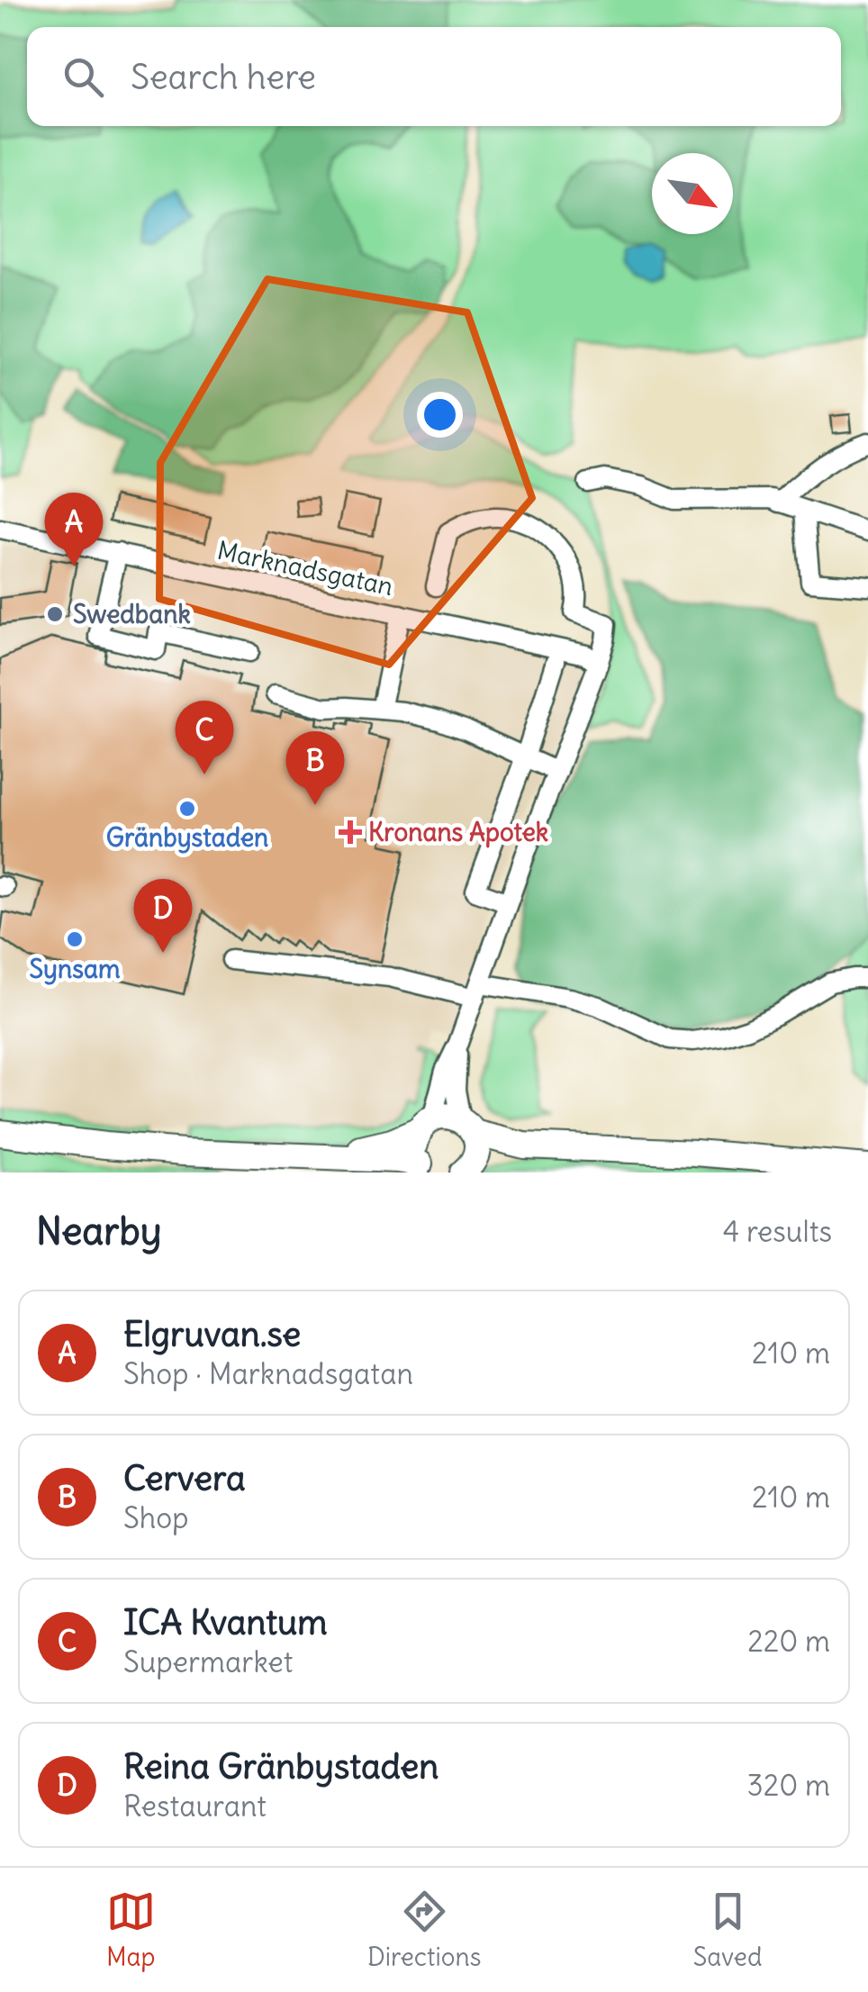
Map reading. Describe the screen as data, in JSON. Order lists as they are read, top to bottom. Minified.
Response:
{"streets":{"street":["Marknadsgatan"]},"places":{"other":["Swedbank","Gränbystaden","Synsam"],"health":["Kronans Apotek"]},"north":"bottom right","page":{"search":"Search here","pins":["A","C","B","D"],"heading":["Nearby","4 results"],"list":[{"mark":"A","name":"Elgruvan.se","note":"Shop · Marknadsgatan","value":"210 m"},{"mark":"B","name":"Cervera","note":"Shop","value":"210 m"},{"mark":"C","name":"ICA Kvantum","note":"Supermarket","value":"220 m"},{"mark":"D","name":"Reina Gränbystaden","note":"Restaurant","value":"320 m"}],"nav":["Map","Directions","Saved"]}}
